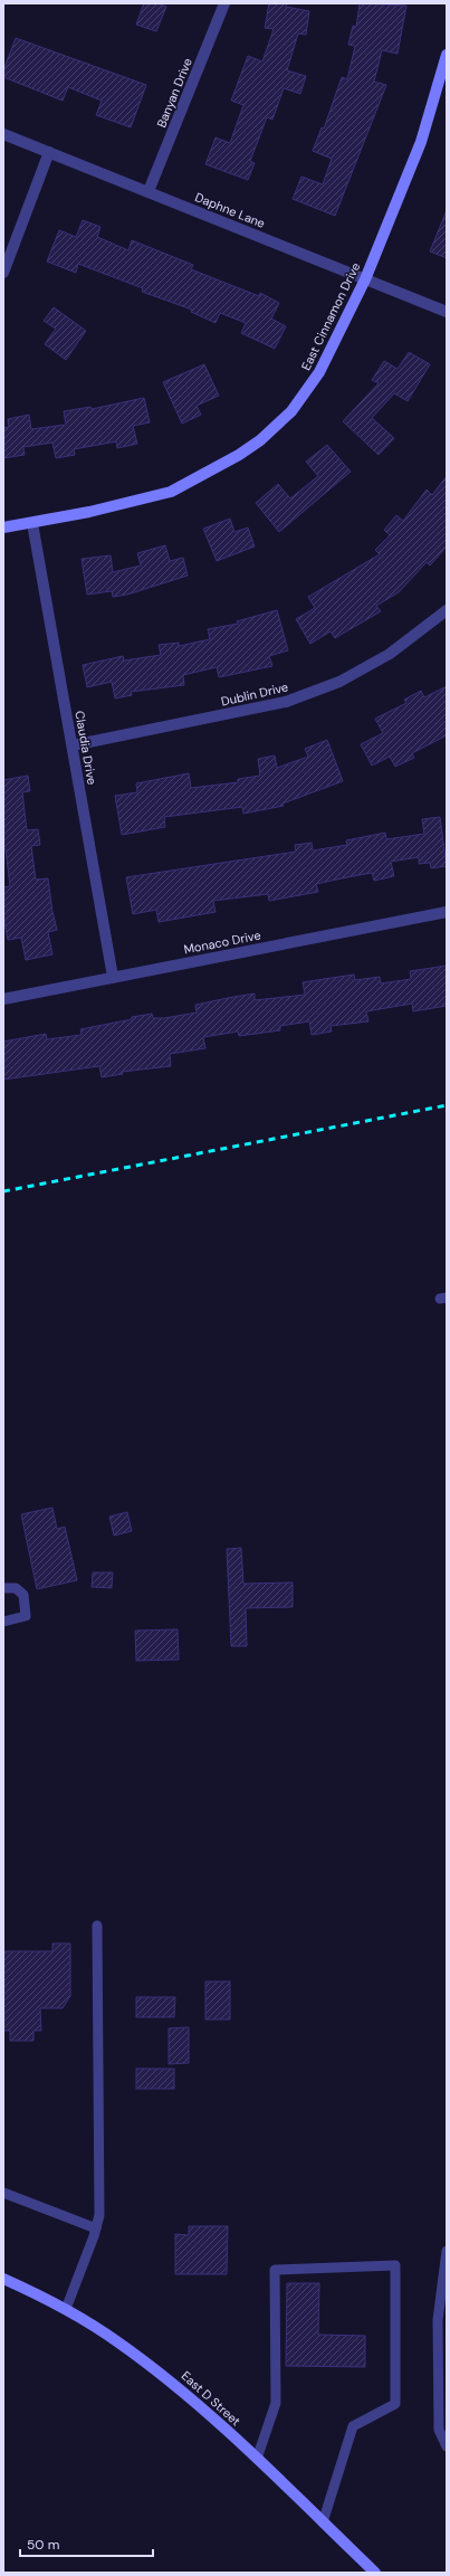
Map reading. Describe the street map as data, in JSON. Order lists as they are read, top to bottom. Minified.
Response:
{"streets":{"street":["Banyan Drive","Daphne Lane","East Cinnamon Drive","Dublin Drive","Claudia Drive","Monaco Drive","East D Street"]},"crossings":[["Banyan Drive","Daphne Lane"],["Daphne Lane","East Cinnamon Drive"],["East Cinnamon Drive","Claudia Drive"],["Dublin Drive","Claudia Drive"],["Claudia Drive","Monaco Drive"]],"scale_bar":"50 m"}
